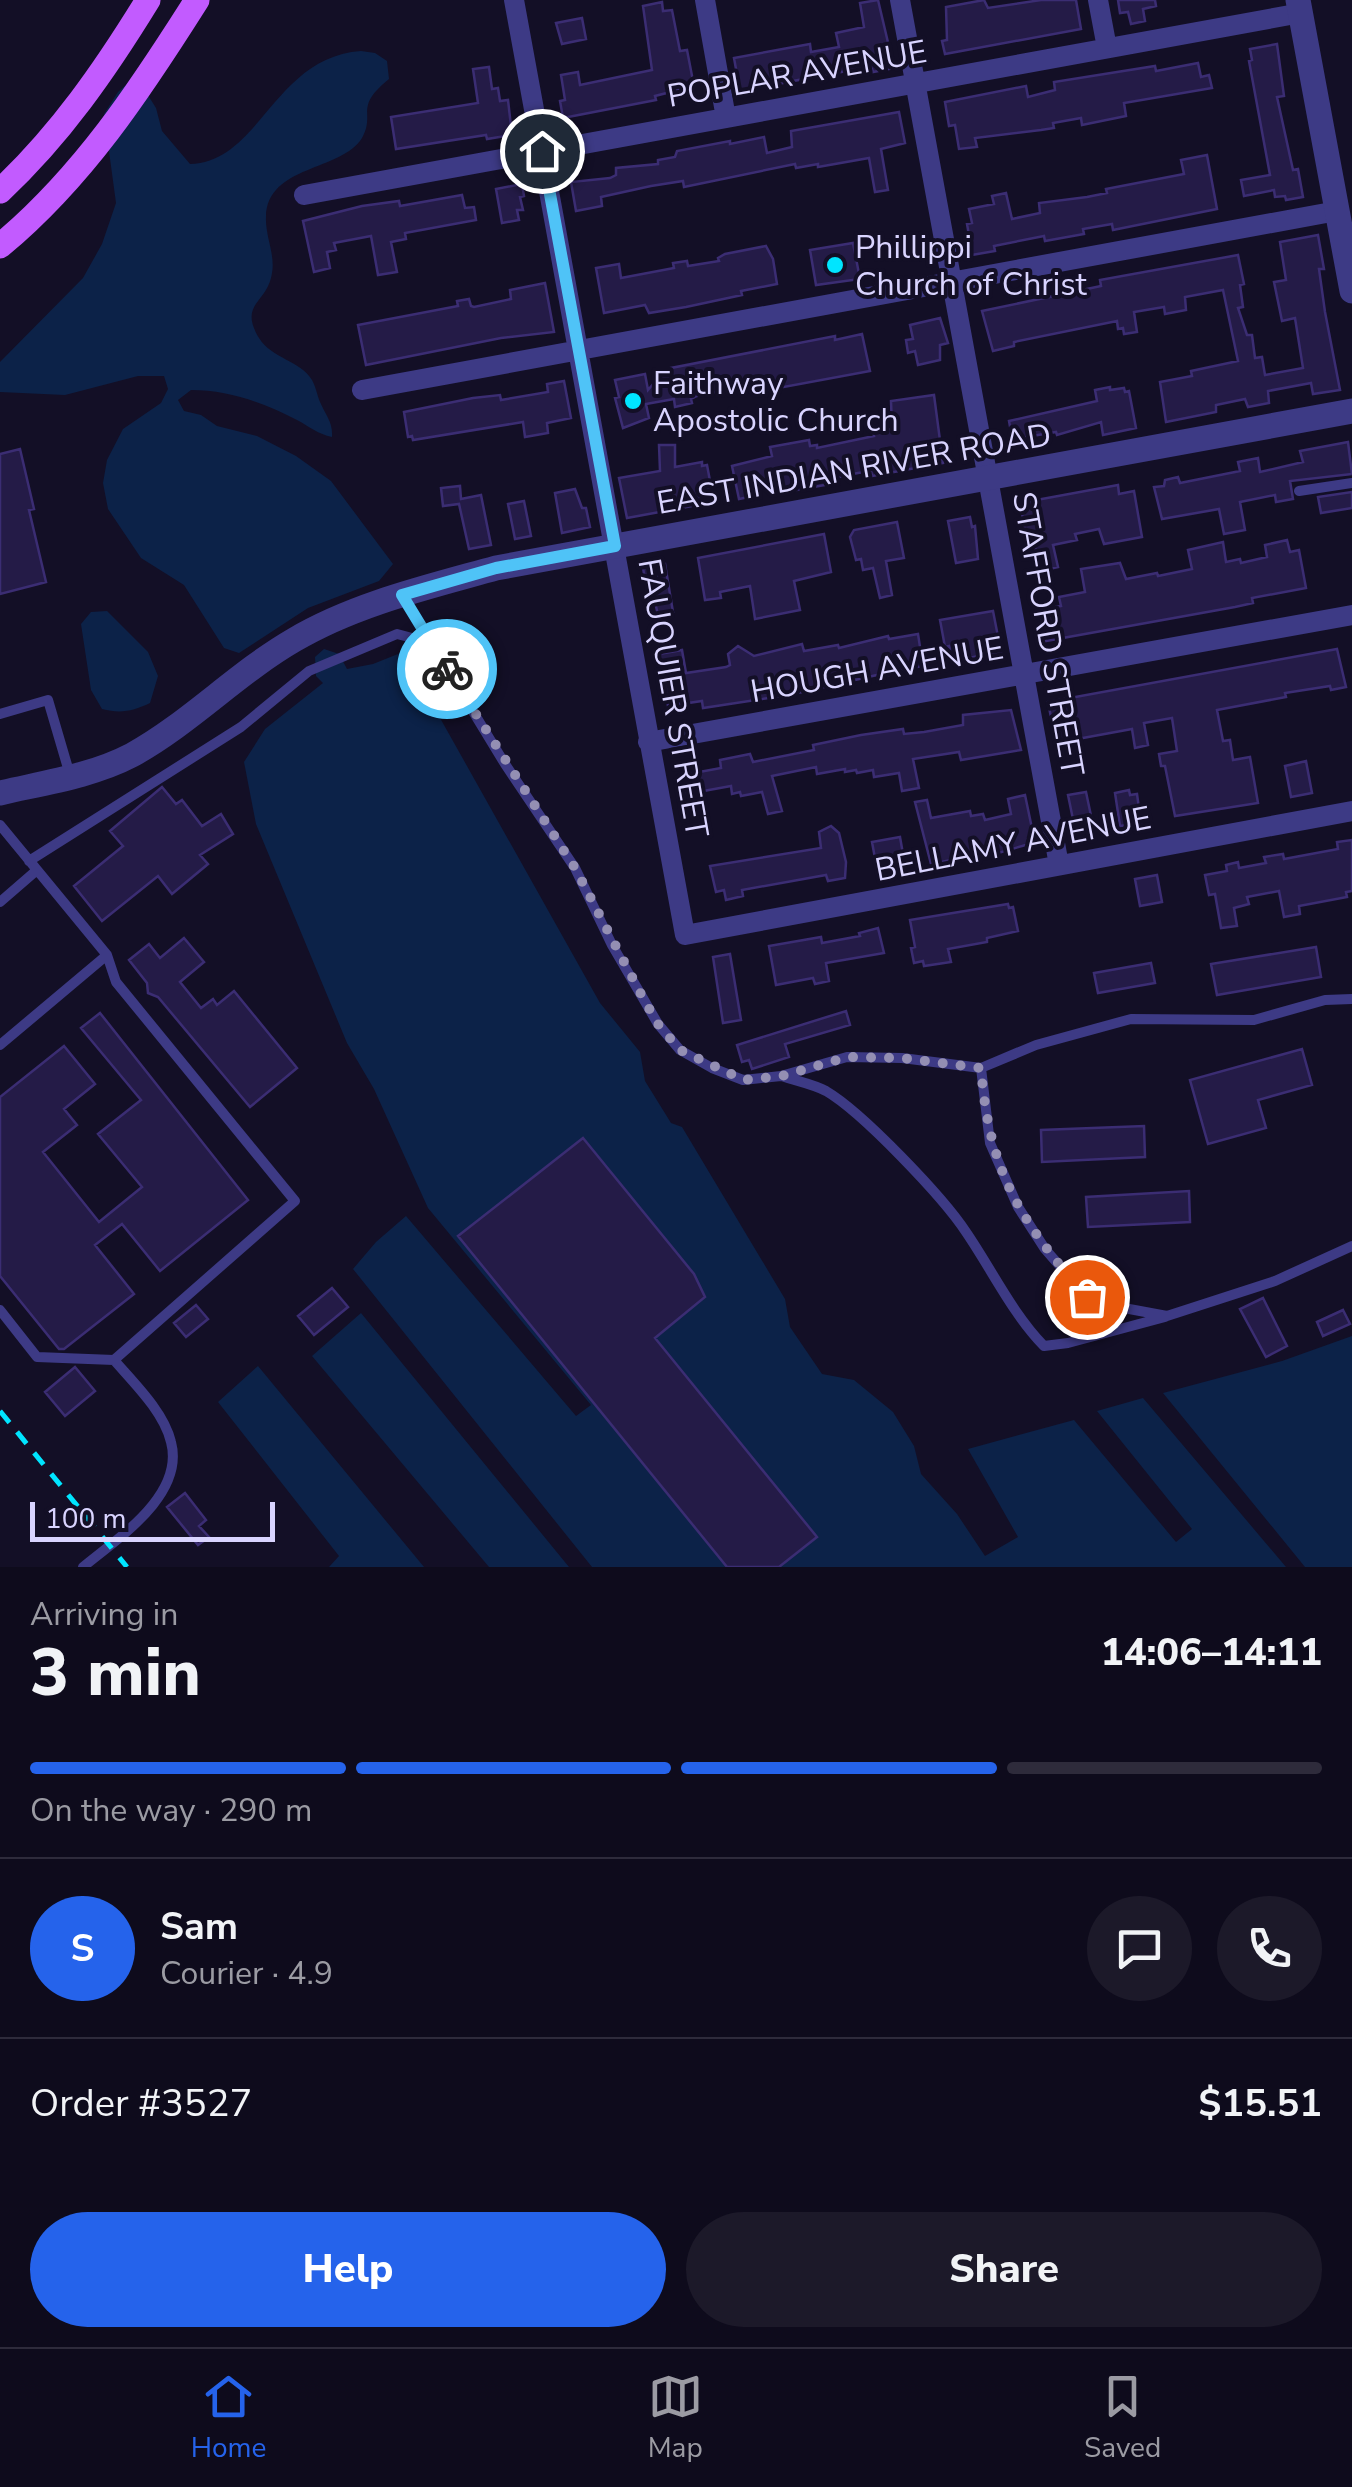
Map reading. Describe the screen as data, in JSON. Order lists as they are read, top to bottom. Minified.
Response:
{"streets":{"street":["POPLAR AVENUE","EAST INDIAN RIVER ROAD","STAFFORD STREET","HOUGH AVENUE","FAUQUIER STREET","BELLAMY AVENUE"]},"crossings":[["POPLAR AVENUE","STAFFORD STREET"],["POPLAR AVENUE","FAUQUIER STREET"],["EAST INDIAN RIVER ROAD","STAFFORD STREET"],["EAST INDIAN RIVER ROAD","FAUQUIER STREET"],["STAFFORD STREET","HOUGH AVENUE"],["STAFFORD STREET","BELLAMY AVENUE"],["HOUGH AVENUE","FAUQUIER STREET"],["FAUQUIER STREET","BELLAMY AVENUE"]],"places":["Phillippi Church of Christ","Faithway Apostolic Church"],"scale_bar":"100 m","page":{"scale":"100 m","heading":["3 min","Arriving in","14:06–14:11"],"panel":["Sam","Courier · 4.9","Order #3527","$15.51"],"bar":"On the way · 290 m","round":"S","buttons":["Help","Share"],"tabs":["Home","Map","Saved"]}}
